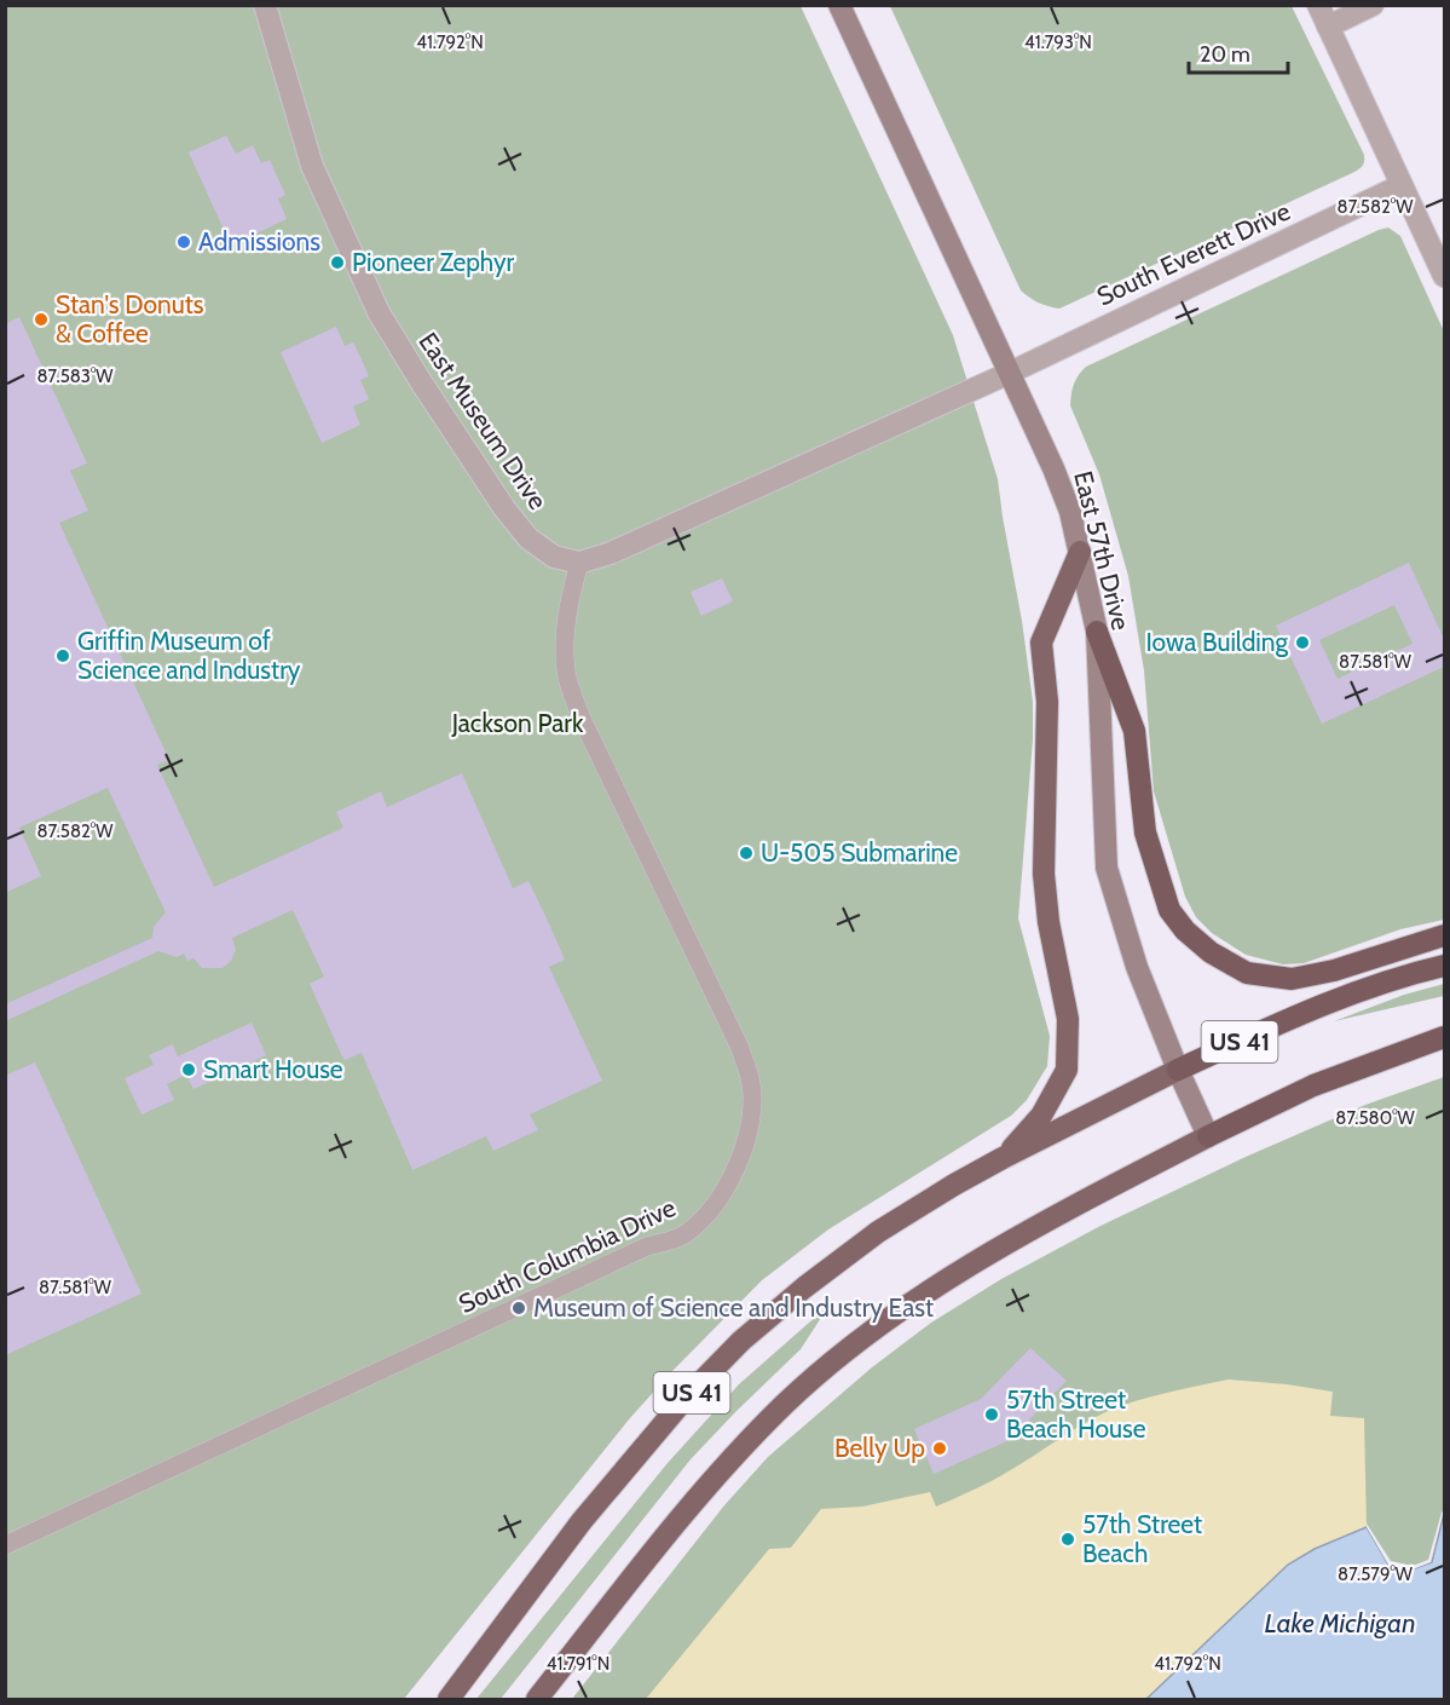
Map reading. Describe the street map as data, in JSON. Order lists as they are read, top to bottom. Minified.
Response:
{"streets":{"highway":["US 41"],"main road":["East 57th Drive"],"street":["South Everett Drive","East Museum Drive"],"lane":["South Columbia Drive"]},"crossings":[["South Everett Drive","East 57th Drive"],["East Museum Drive","South Columbia Drive"],["East 57th Drive","US 41"]],"water":["Lake Michigan"],"parks":["Jackson Park"],"places":["Admissions","Pioneer Zephyr","Stan's Donuts & Coffee","Iowa Building","Griffin Museum of Science and Industry","U-505 Submarine","Smart House","Museum of Science and Industry East","57th Street Beach House","Belly Up","57th Street Beach"],"scale_bar":"20 m","coordinates":["41.792°N","41.793°N","87.582°W","87.583°W","87.581°W","87.580°W","87.579°W","41.791°N"]}
